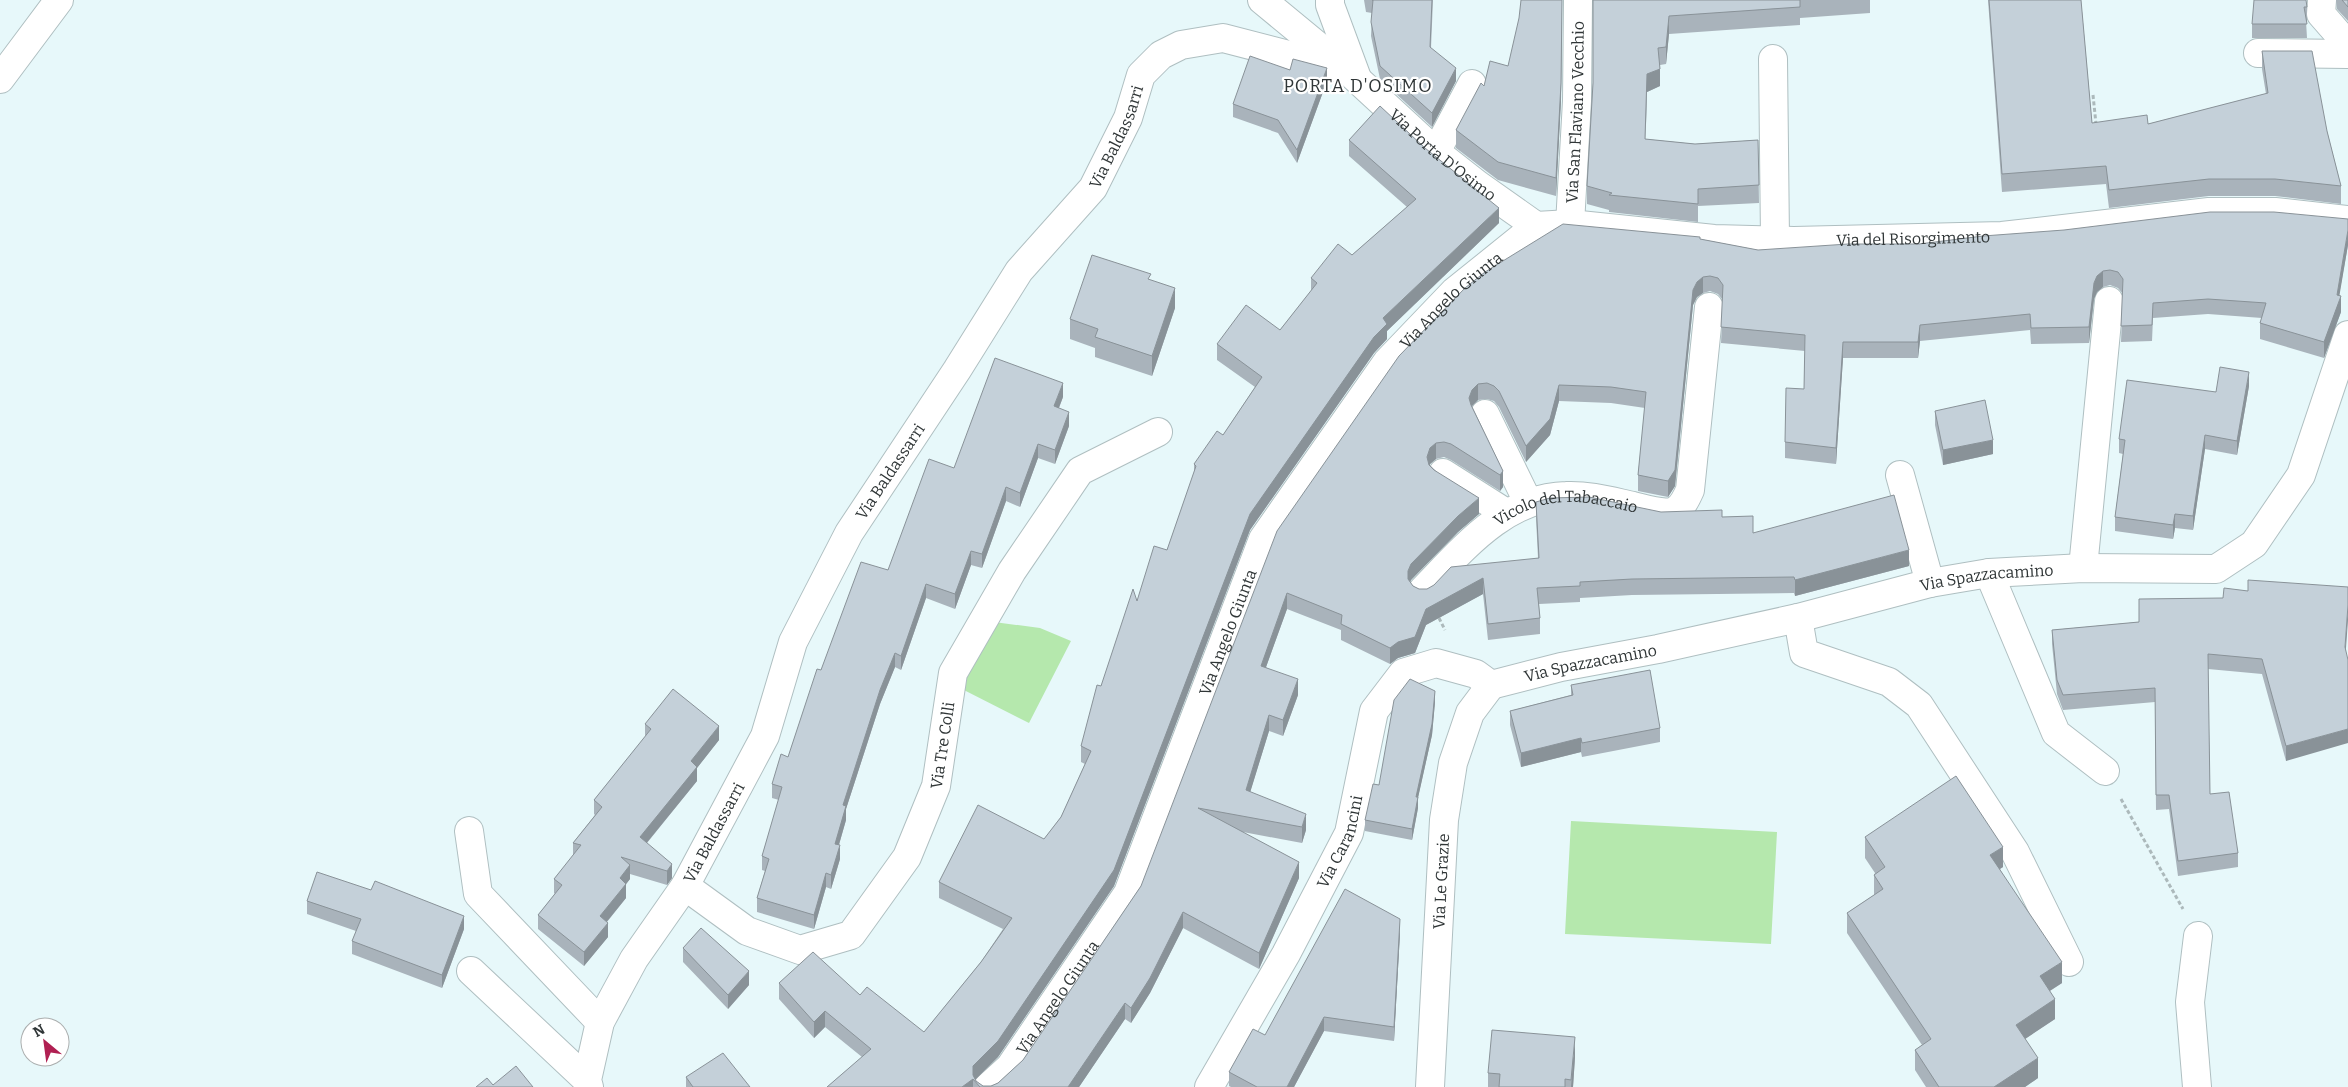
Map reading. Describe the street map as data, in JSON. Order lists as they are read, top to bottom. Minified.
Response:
{"streets":{"street":["Via San Flaviano Vecchio","Via Baldassarri","Via Porta D'Osimo","Via del Risorgimento","Via Angelo Giunta","Vicolo del Tabaccaio","Via Spazzacamino","Via Tre Colli","Via Carancini","Via Le Grazie"]},"crossings":[["Via San Flaviano Vecchio","Via del Risorgimento"],["Via Baldassarri","Via Porta D'Osimo"],["Via Baldassarri","Via Tre Colli"],["Via Porta D'Osimo","Via del Risorgimento"],["Via Porta D'Osimo","Via Angelo Giunta"],["Via del Risorgimento","Via Angelo Giunta"],["Via Spazzacamino","Via Carancini"],["Via Spazzacamino","Via Le Grazie"],["Via Carancini","Via Le Grazie"]],"districts":["PORTA D'OSIMO"],"north":"top left"}
